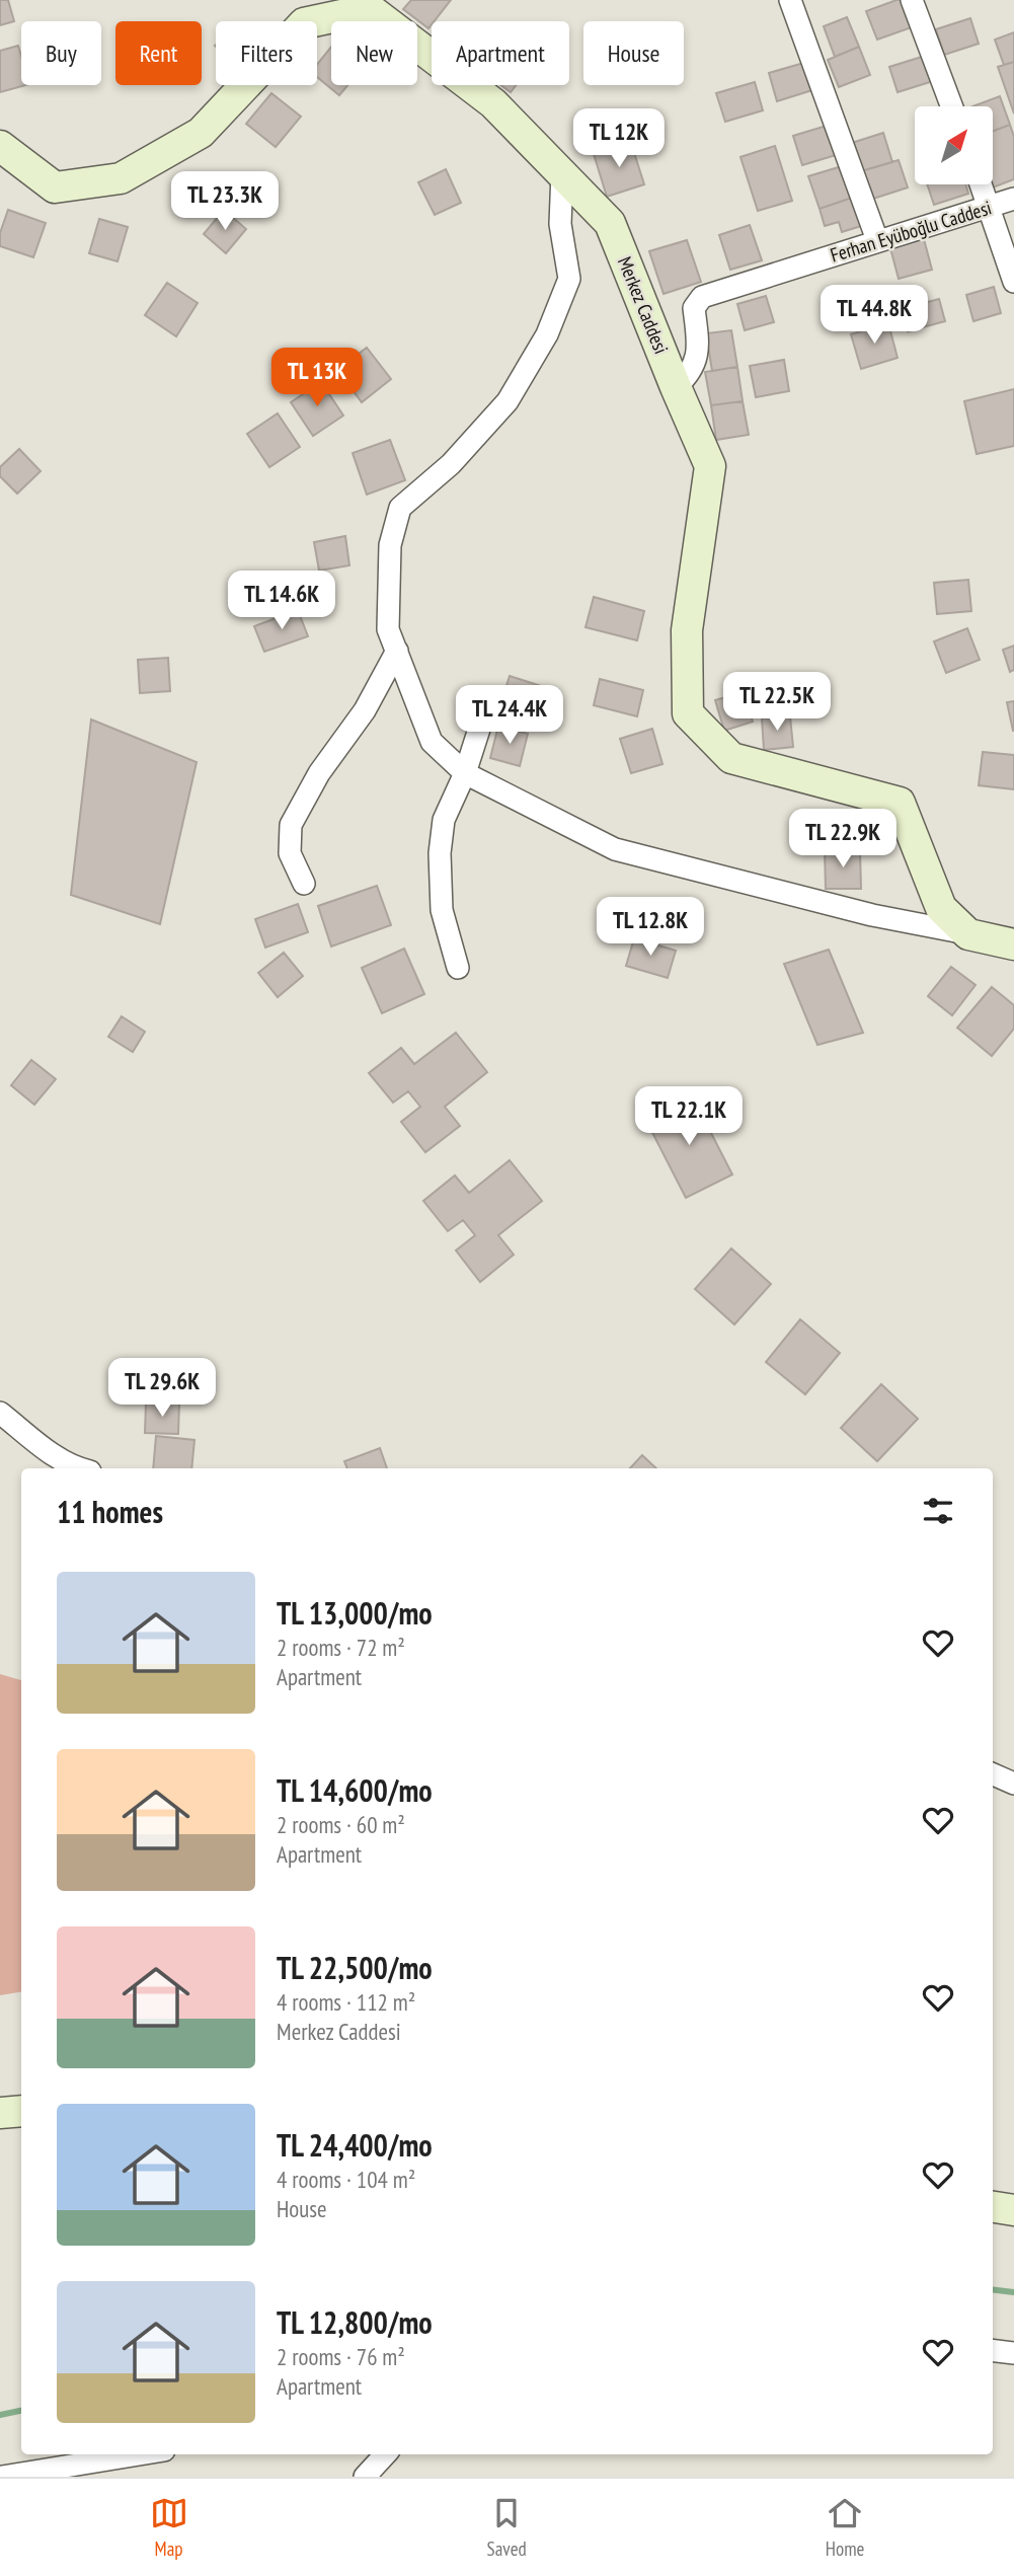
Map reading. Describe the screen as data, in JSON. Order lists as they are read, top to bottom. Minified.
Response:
{"streets":{"street":["Ferhan Eyüboğlu Caddesi","Merkez Caddesi"]},"crossings":[["Ferhan Eyüboğlu Caddesi","Merkez Caddesi"]],"north":"top right","page":{"chip":["Buy","Rent","Filters","New","Apartment","House"],"price":["TL 12K","TL 23.3K","TL 44.8K","TL 13K","TL 14.6K","TL 22.5K","TL 24.4K","TL 22.9K","TL 12.8K","TL 22.1K","TL 29.6K"],"heading":"11 homes","list":[{"name":"TL 13,000/mo","note":"2 rooms · 72 m² · Apartment"},{"name":"TL 14,600/mo","note":"2 rooms · 60 m² · Apartment"},{"name":"TL 22,500/mo","note":"4 rooms · 112 m² · Merkez Caddesi"},{"name":"TL 24,400/mo","note":"4 rooms · 104 m² · House"},{"name":"TL 12,800/mo","note":"2 rooms · 76 m² · Apartment"}],"tabs":["Map","Saved","Home"]}}
